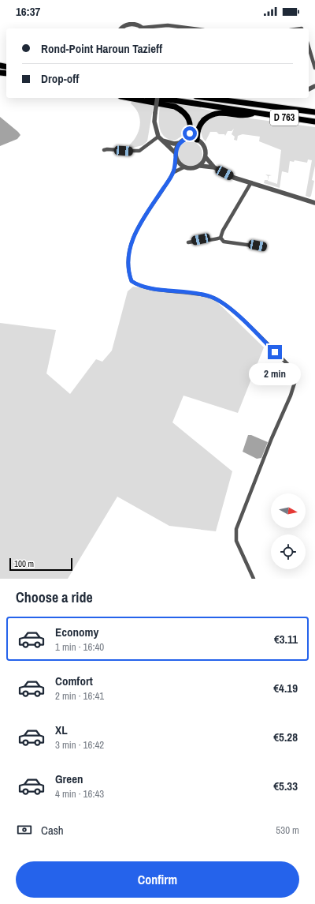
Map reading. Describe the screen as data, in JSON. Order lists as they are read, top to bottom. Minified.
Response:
{"streets":{"highway":["D 763"]},"scale_bar":"100 m","north":"right","page":{"status":"16:37","banner":["Rond-Point Haroun Tazieff","Drop-off"],"bubble":"2 min","scale":"100 m","heading":"Choose a ride","list":[{"name":"Economy","note":"1 min · 16:40","value":"€3.11"},{"name":"Comfort","note":"2 min · 16:41","value":"€4.19"},{"name":"XL","note":"3 min · 16:42","value":"€5.28"},{"name":"Green","note":"4 min · 16:43","value":"€5.33"}],"pay":["Cash","530 m"],"buttons":"Confirm"}}
